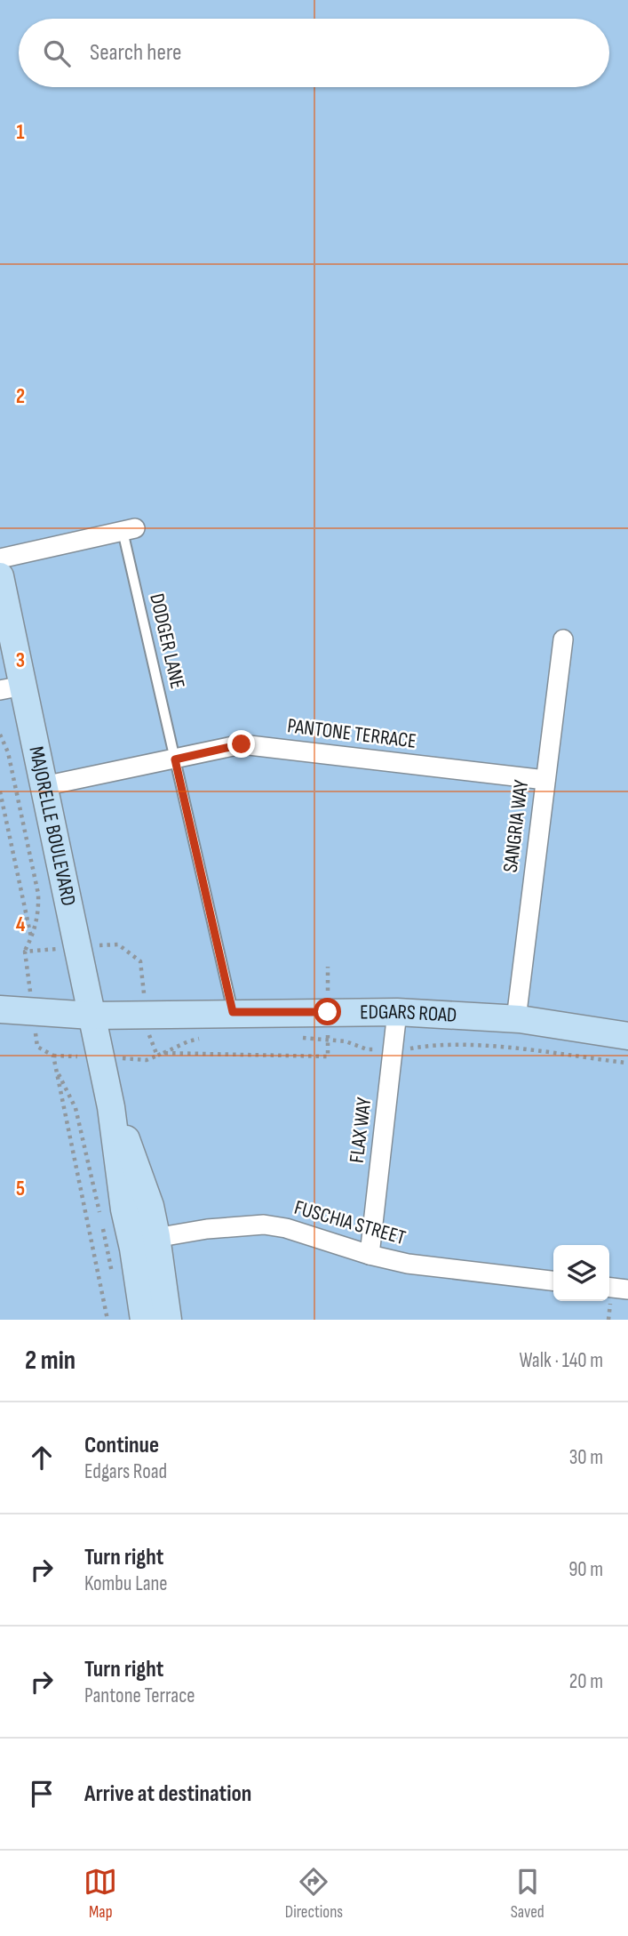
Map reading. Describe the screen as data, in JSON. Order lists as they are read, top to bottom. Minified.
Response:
{"streets":{"street":["PANTONE TERRACE","SANGRIA WAY","MAJORELLE BOULEVARD","EDGARS ROAD","FLAX WAY","FUSCHIA STREET"],"lane":["DODGER LANE"]},"crossings":[["DODGER LANE","PANTONE TERRACE"],["DODGER LANE","EDGARS ROAD"],["PANTONE TERRACE","SANGRIA WAY"],["PANTONE TERRACE","MAJORELLE BOULEVARD"],["SANGRIA WAY","EDGARS ROAD"],["MAJORELLE BOULEVARD","EDGARS ROAD"],["MAJORELLE BOULEVARD","FUSCHIA STREET"],["EDGARS ROAD","FLAX WAY"],["FLAX WAY","FUSCHIA STREET"]],"page":{"search":"Search here","heading":["2 min","Walk · 140 m"],"list":[["Continue","Edgars Road","30 m"],["Turn right","Kombu Lane","90 m"],["Turn right","Pantone Terrace","20 m"],"Arrive at destination"],"nav":["Map","Directions","Saved"]},"grid":{"rows":["1","2","3","4","5"]}}
